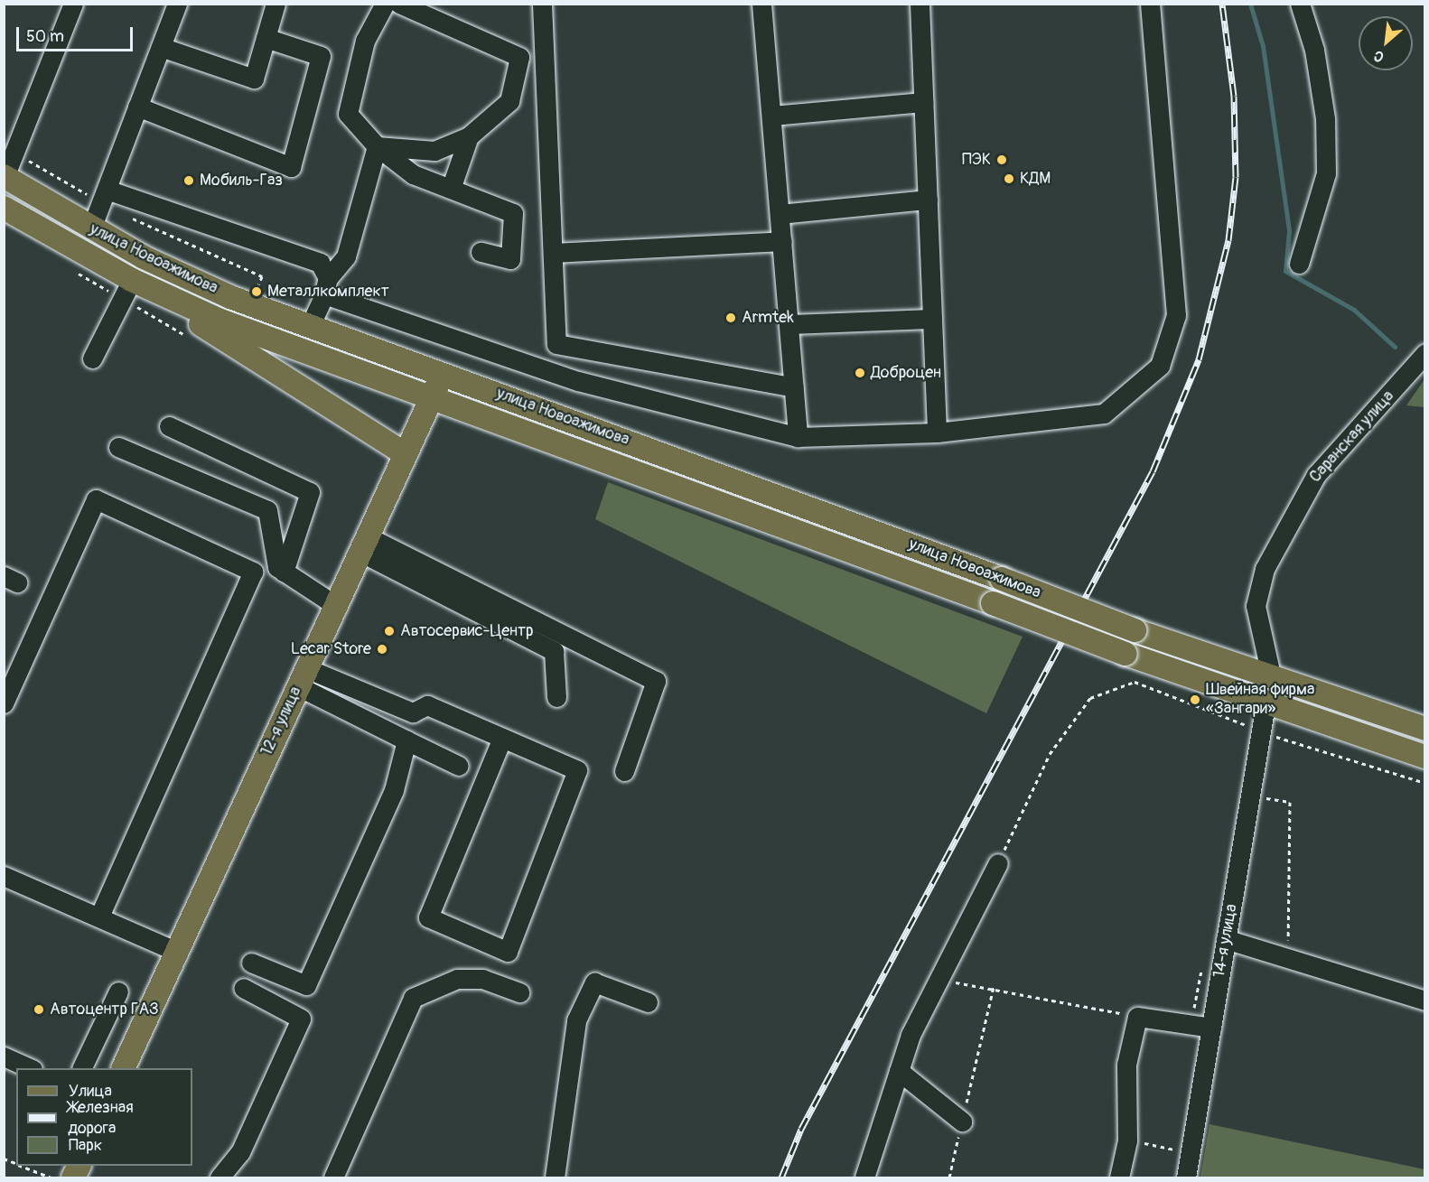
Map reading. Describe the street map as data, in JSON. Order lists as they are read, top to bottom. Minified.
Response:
{"streets":{"main road":["улица Новоажимова","12-я улица"],"street":["Саранская улица","14-я улица"]},"crossings":[["улица Новоажимова","Саранская улица"],["улица Новоажимова","12-я улица"],["улица Новоажимова","14-я улица"]],"places":["ПЭК","КДМ","Мобиль-Газ","Металлкомплект","Armtek","Доброцен","Автосервис-Центр","Lecar Store","Швейная фирма «Зангари»","Автоцентр ГАЗ"],"legend":["Улица","Железная дорога","Парк"],"scale_bar":"50 m","north":"bottom left"}
